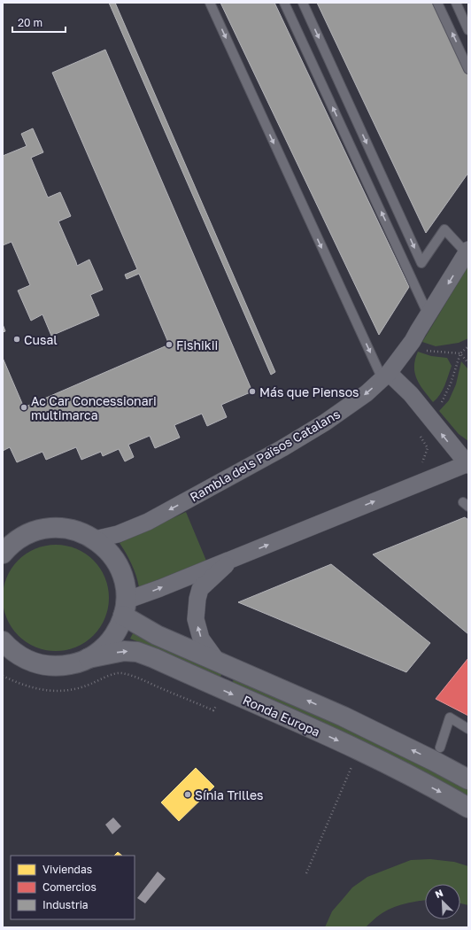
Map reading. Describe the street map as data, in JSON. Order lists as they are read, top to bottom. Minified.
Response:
{"streets":{"street":["Rambla dels Països Catalans","Ronda Europa"]},"places":["Cusal","Fishikii","Más que Piensos","Ac Car Concessionari multimarca","Sínia Trilles"],"legend":["Viviendas","Comercios","Industria"],"scale_bar":"20 m","north":"top left"}
